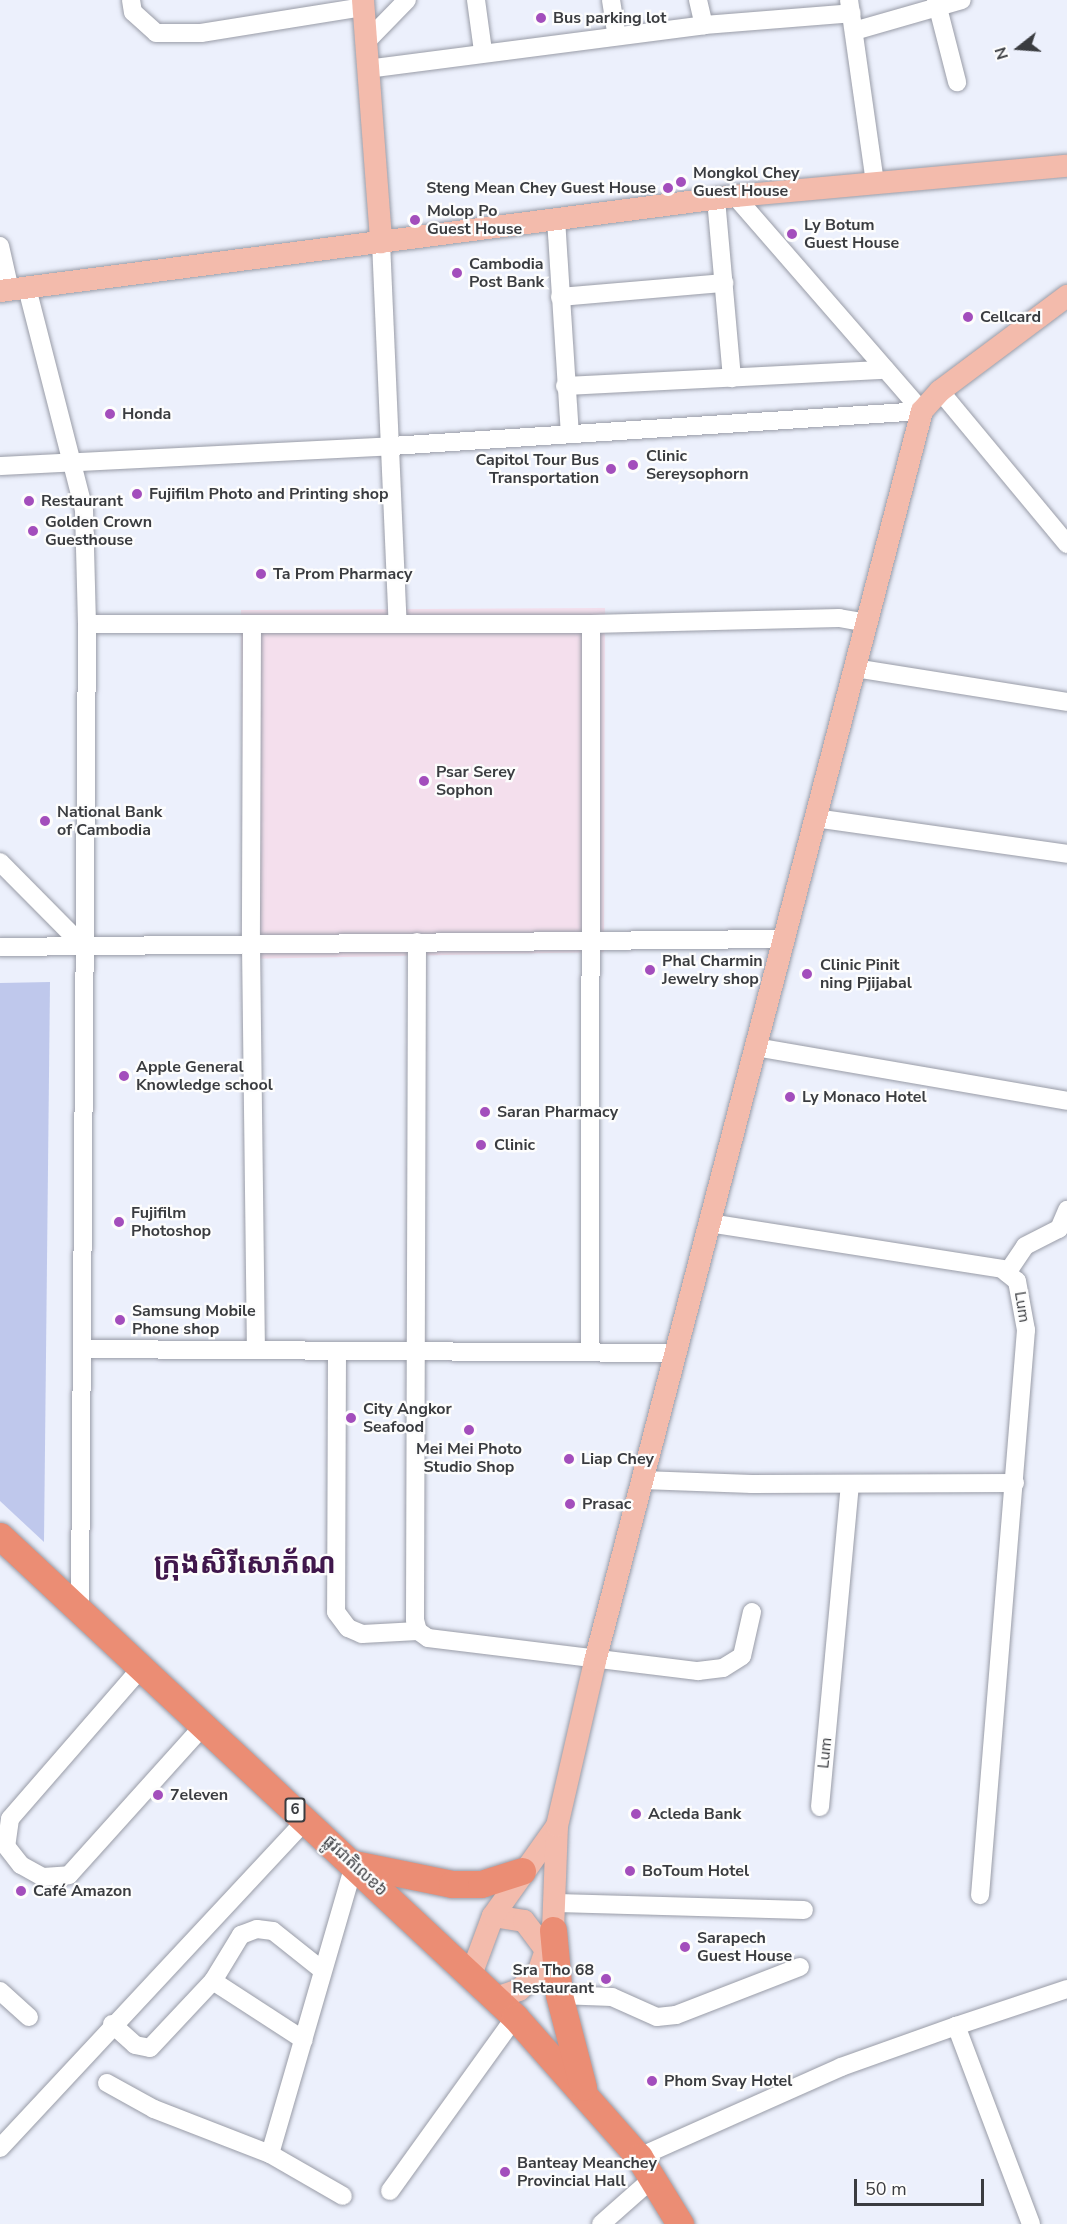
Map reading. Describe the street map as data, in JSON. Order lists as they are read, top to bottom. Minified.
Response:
{"streets":{"highway":["6","ផ្លូវជាតិលេខ៦"],"street":["Lum"]},"districts":["ក្រុងសិរីសោភ័ណ"],"places":["Bus parking lot","Mongkol Chey Guest House","Steng Mean Chey Guest House","Molop Po Guest House","Ly Botum Guest House","Cambodia Post Bank","Cellcard","Honda","Clinic Sereysophorn","Capitol Tour Bus Transportation","Fujifilm Photo and Printing shop","Restaurant","Golden Crown Guesthouse","Ta Prom Pharmacy","Psar Serey Sophon","National Bank of Cambodia","Phal Charmin Jewelry shop","Clinic Pinit ning Pjijabal","Apple General Knowledge school","Ly Monaco Hotel","Saran Pharmacy","Clinic","Fujifilm Photoshop","Samsung Mobile Phone shop","City Angkor Seafood","Mei Mei Photo Studio Shop","Liap Chey","Prasac","7eleven","Acleda Bank","BoToum Hotel","Café Amazon","Sarapech Guest House","Sra Tho 68 Restaurant","Phom Svay Hotel","Banteay Meanchey Provincial Hall"],"scale_bar":"50 m","north":"left"}
